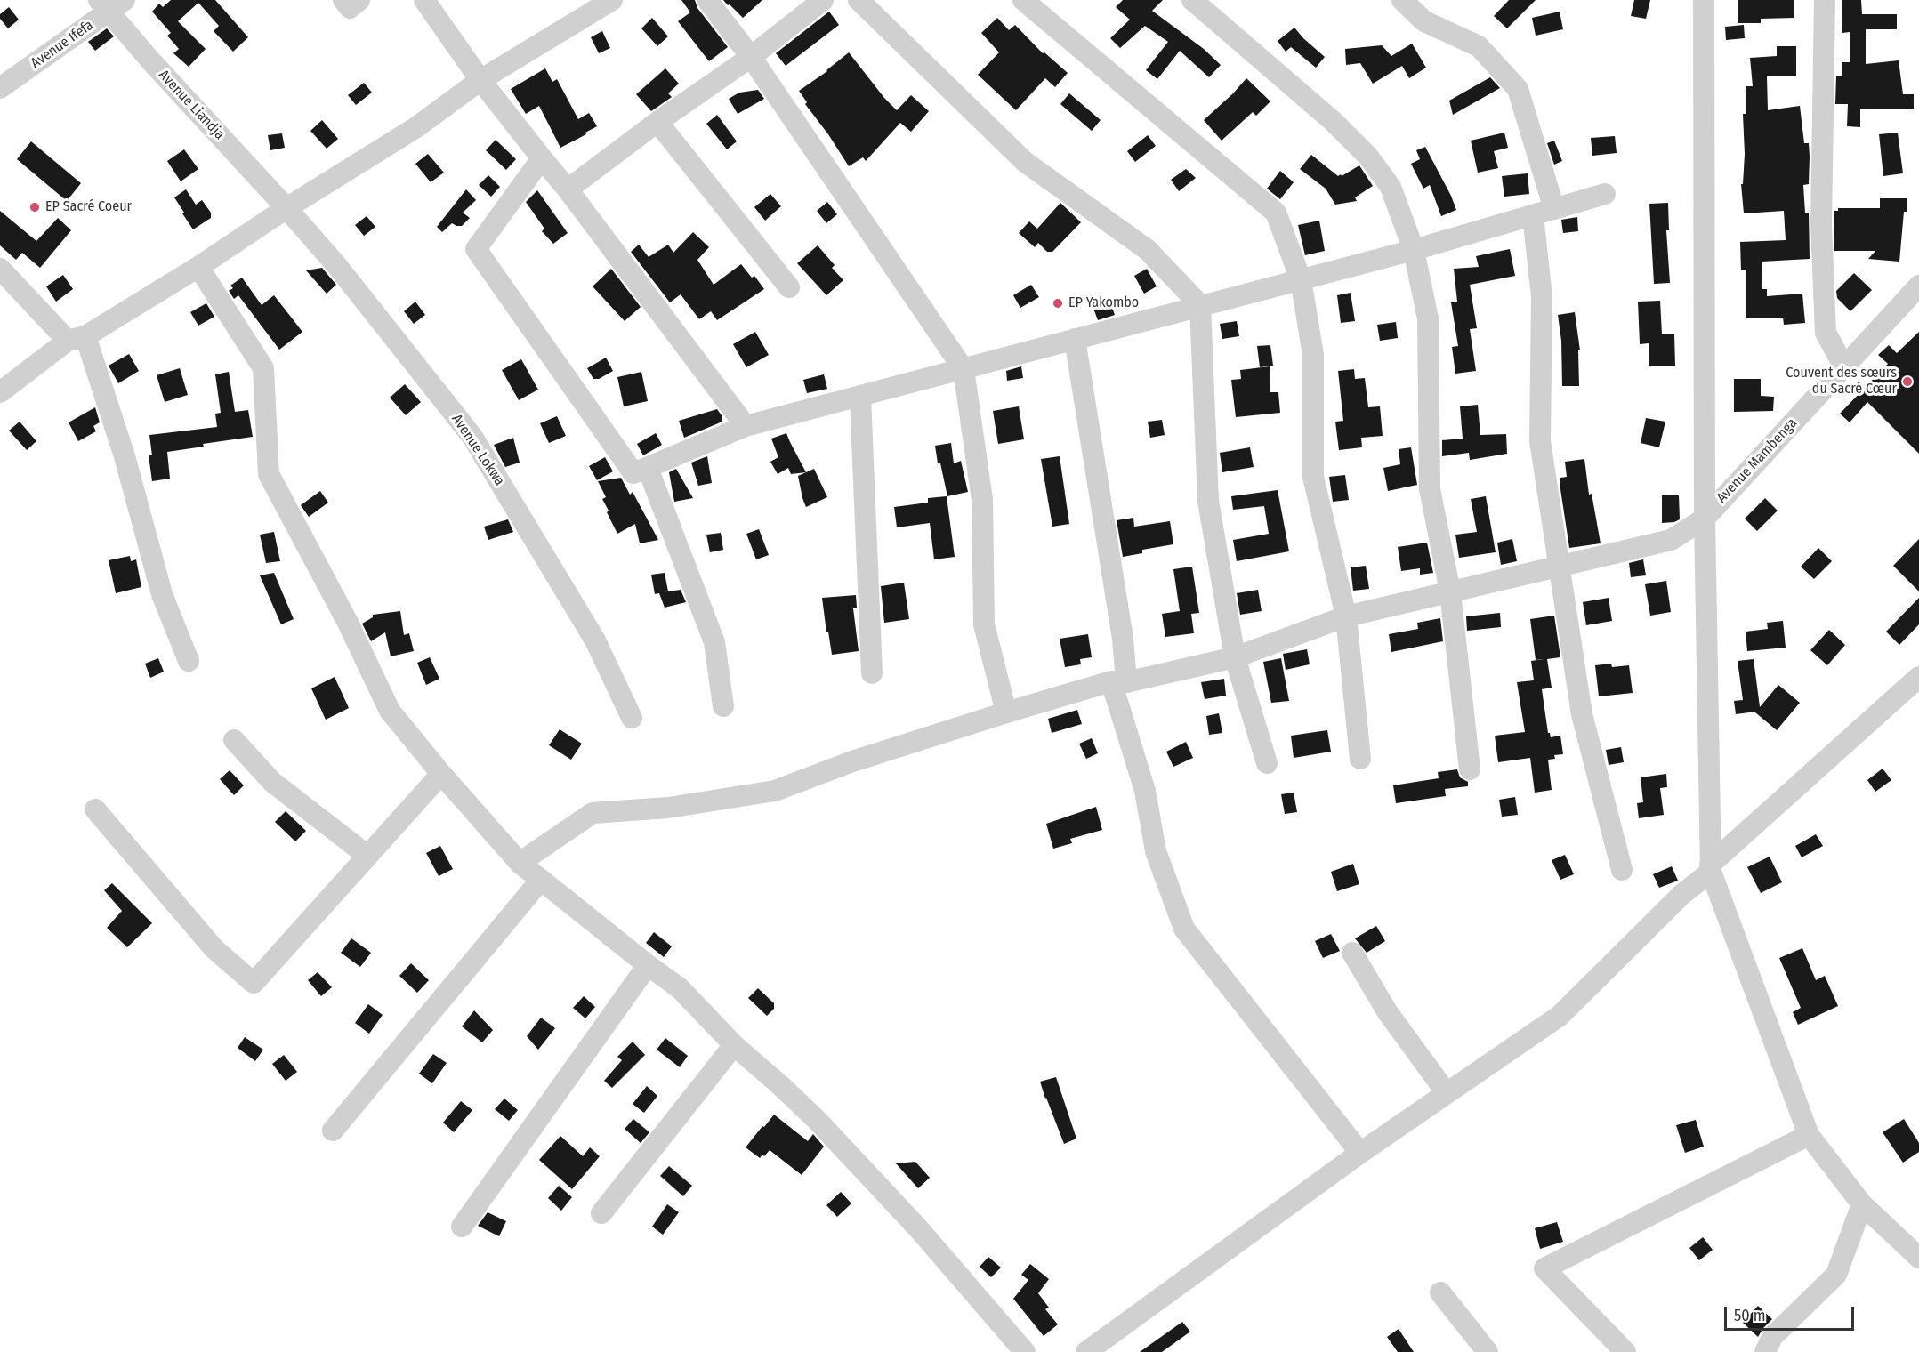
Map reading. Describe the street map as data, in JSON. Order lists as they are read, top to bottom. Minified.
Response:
{"streets":{"street":["Avenue Ifefa","Avenue Liandja","Avenue Lokwa","Avenue Mambenga"]},"crossings":[["Avenue Ifefa","Avenue Liandja"],["Avenue Liandja","Avenue Lokwa"]],"places":["EP Sacré Coeur","EP Yakombo","Couvent des sœurs du Sacré Cœur"],"scale_bar":"50 m"}
